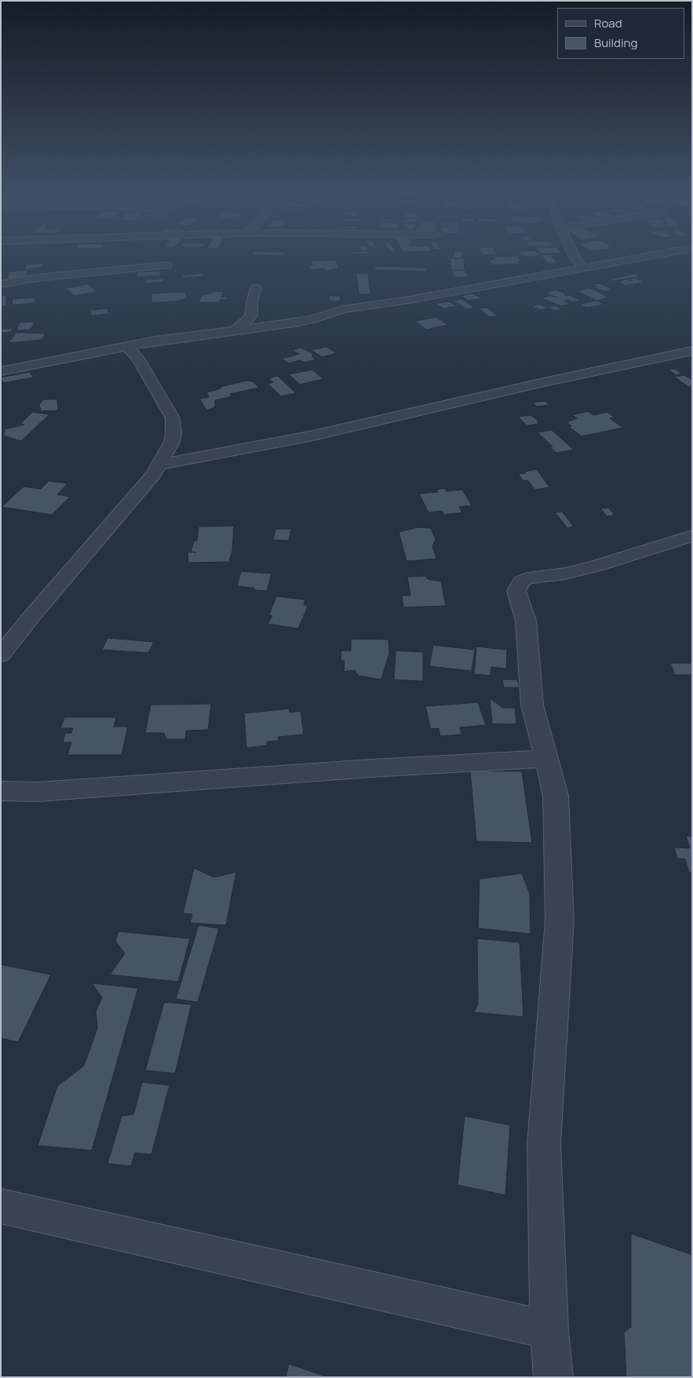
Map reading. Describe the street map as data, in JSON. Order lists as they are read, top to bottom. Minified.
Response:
{"legend":["Road","Building"]}
